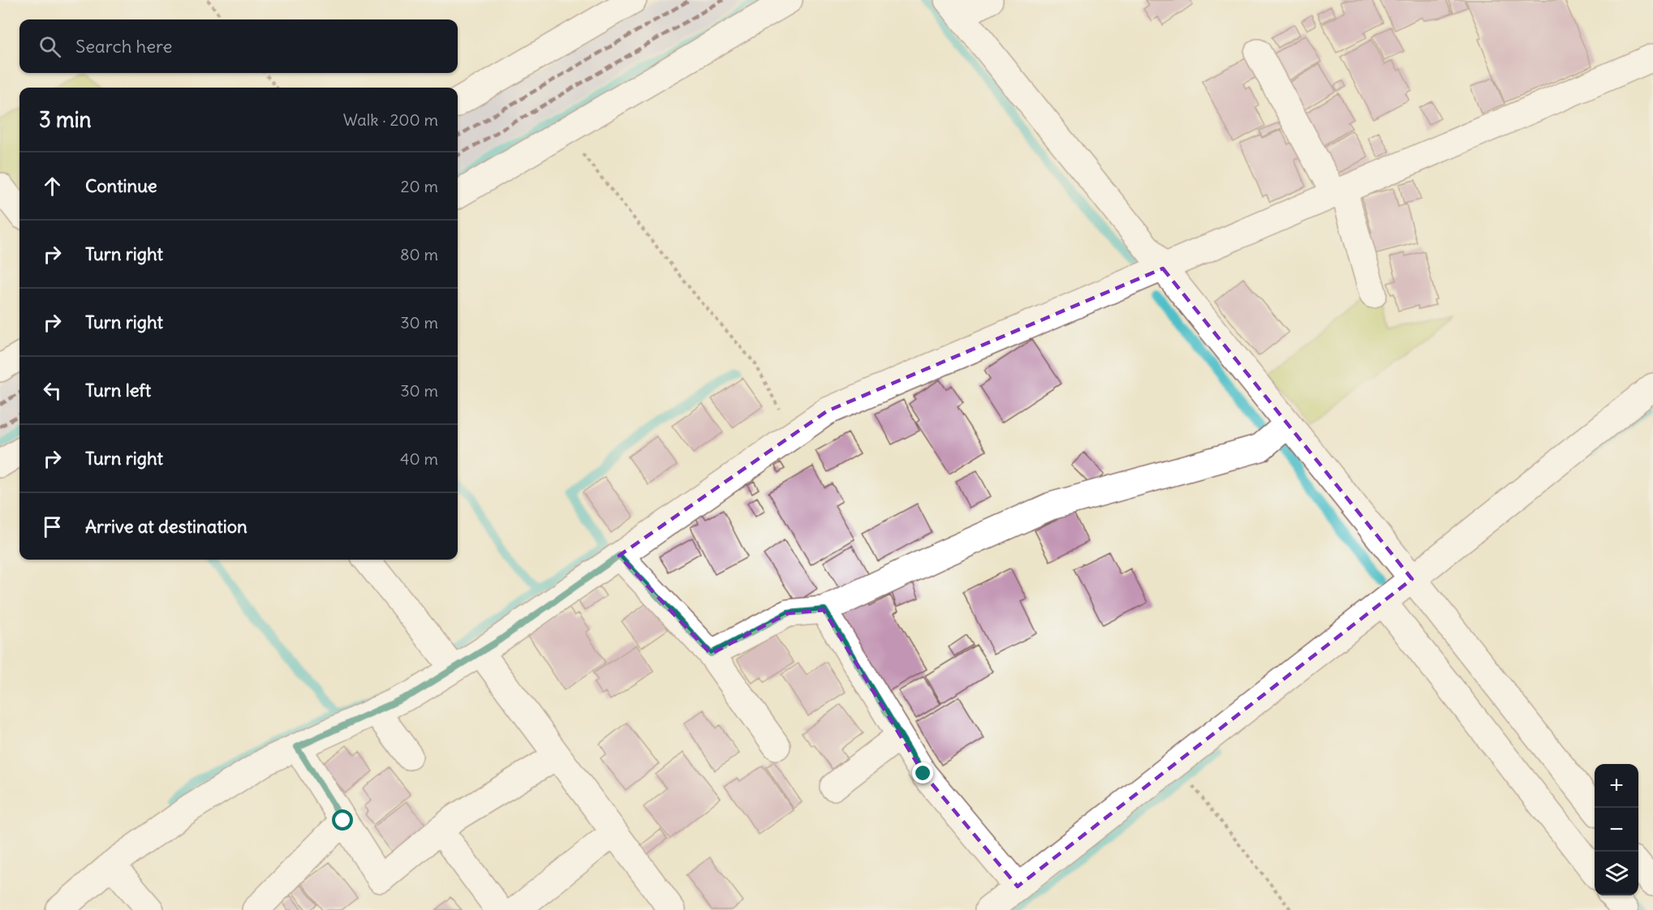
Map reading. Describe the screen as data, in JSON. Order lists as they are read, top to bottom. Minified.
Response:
{"page":{"search":"Search here","heading":["3 min","Walk · 200 m"],"list":[["Continue","20 m"],["Turn right","80 m"],["Turn right","30 m"],["Turn left","30 m"],["Turn right","40 m"],"Arrive at destination"],"map_buttons":["+","−"]}}
